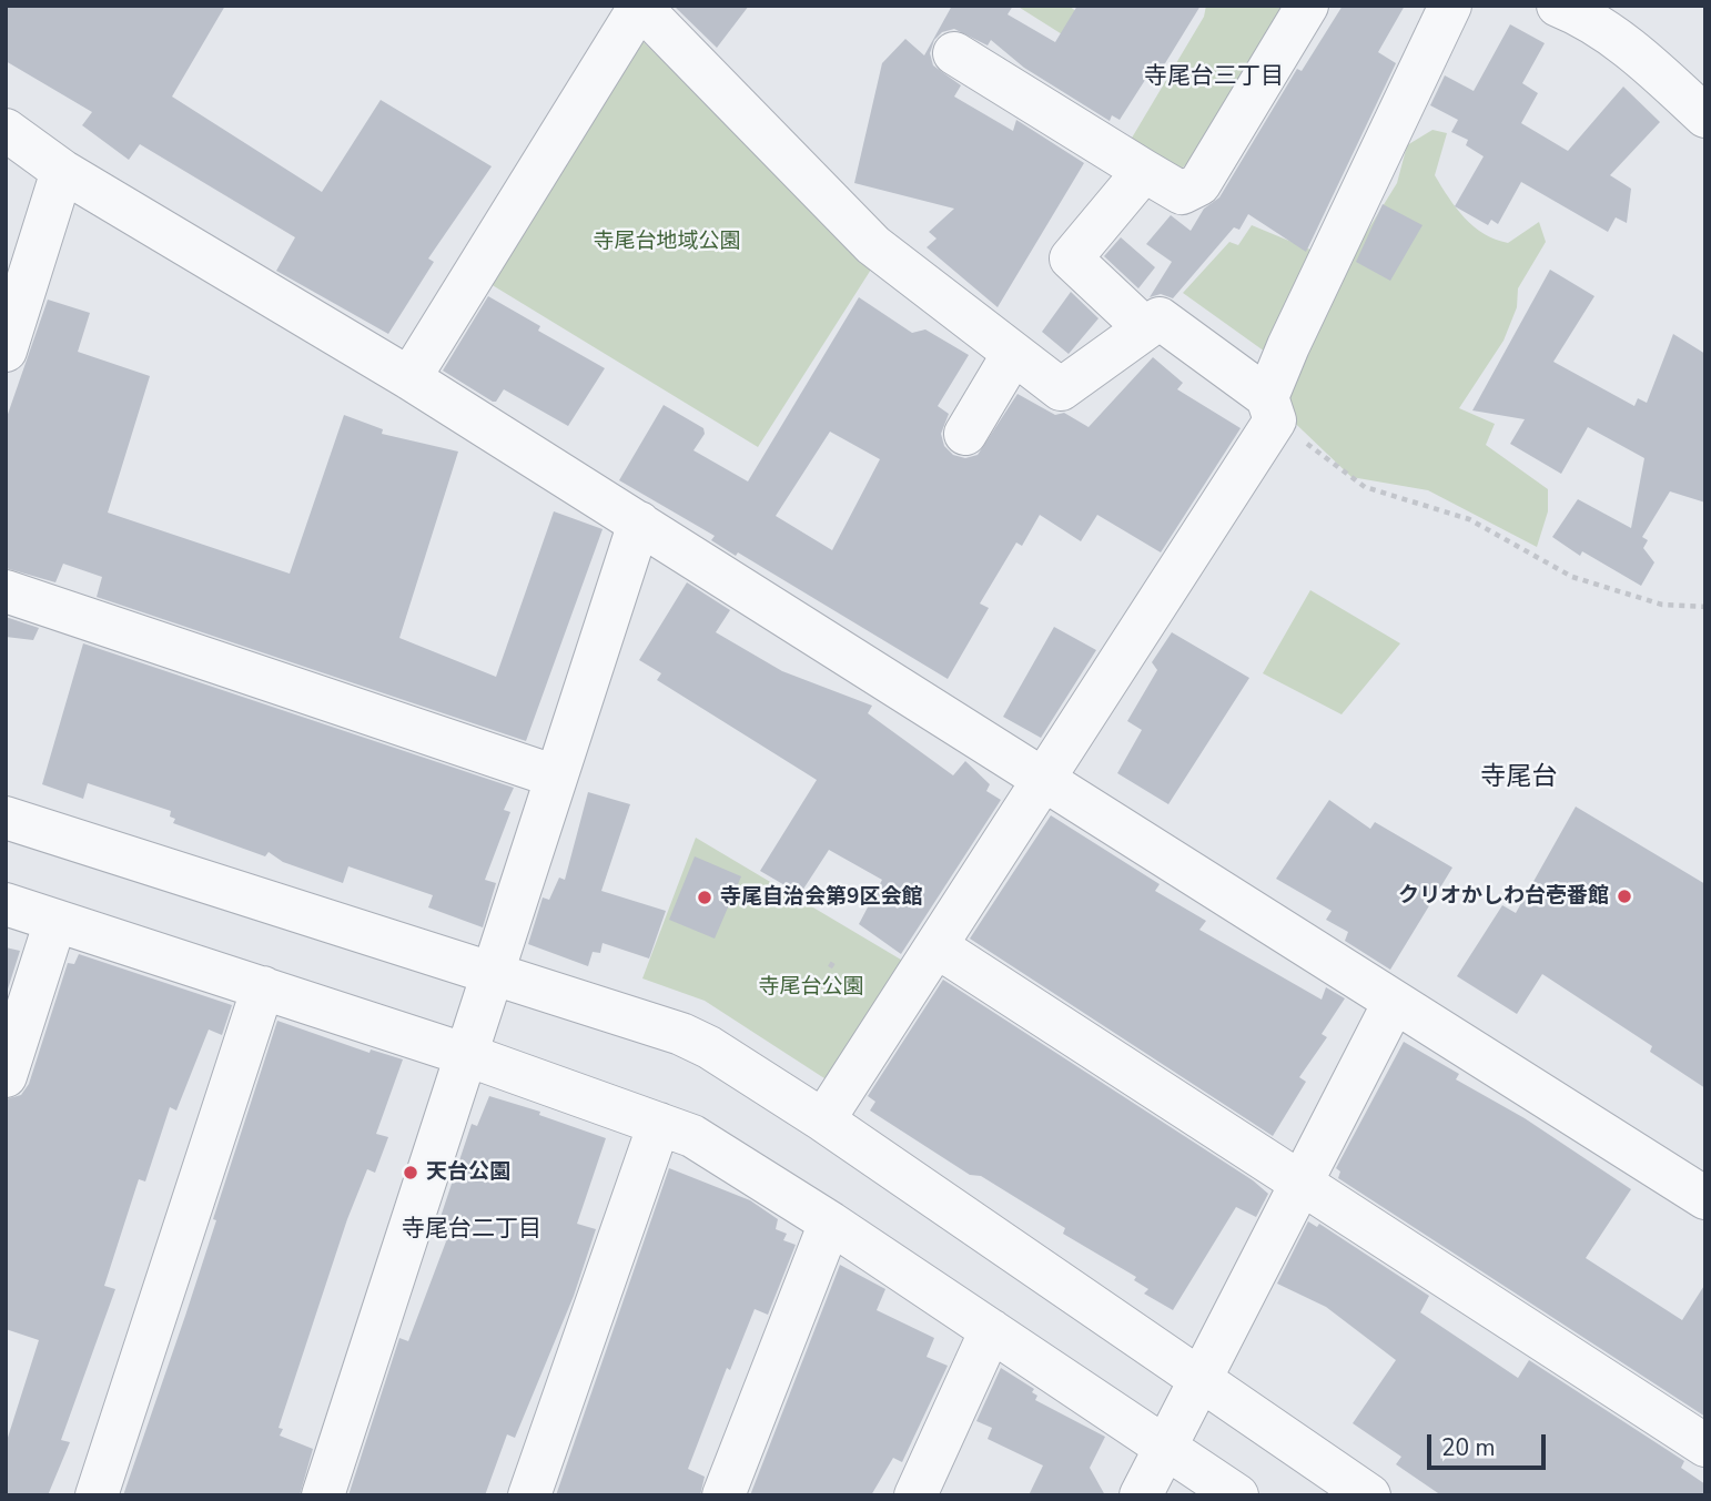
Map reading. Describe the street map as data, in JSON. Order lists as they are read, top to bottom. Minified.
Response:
{"districts":["寺尾台三丁目","寺尾台","寺尾台二丁目"],"parks":["寺尾台地域公園","寺尾台公園"],"places":["クリオかしわ台壱番館","寺尾自治会第9区会館","天台公園"],"scale_bar":"20 m"}
